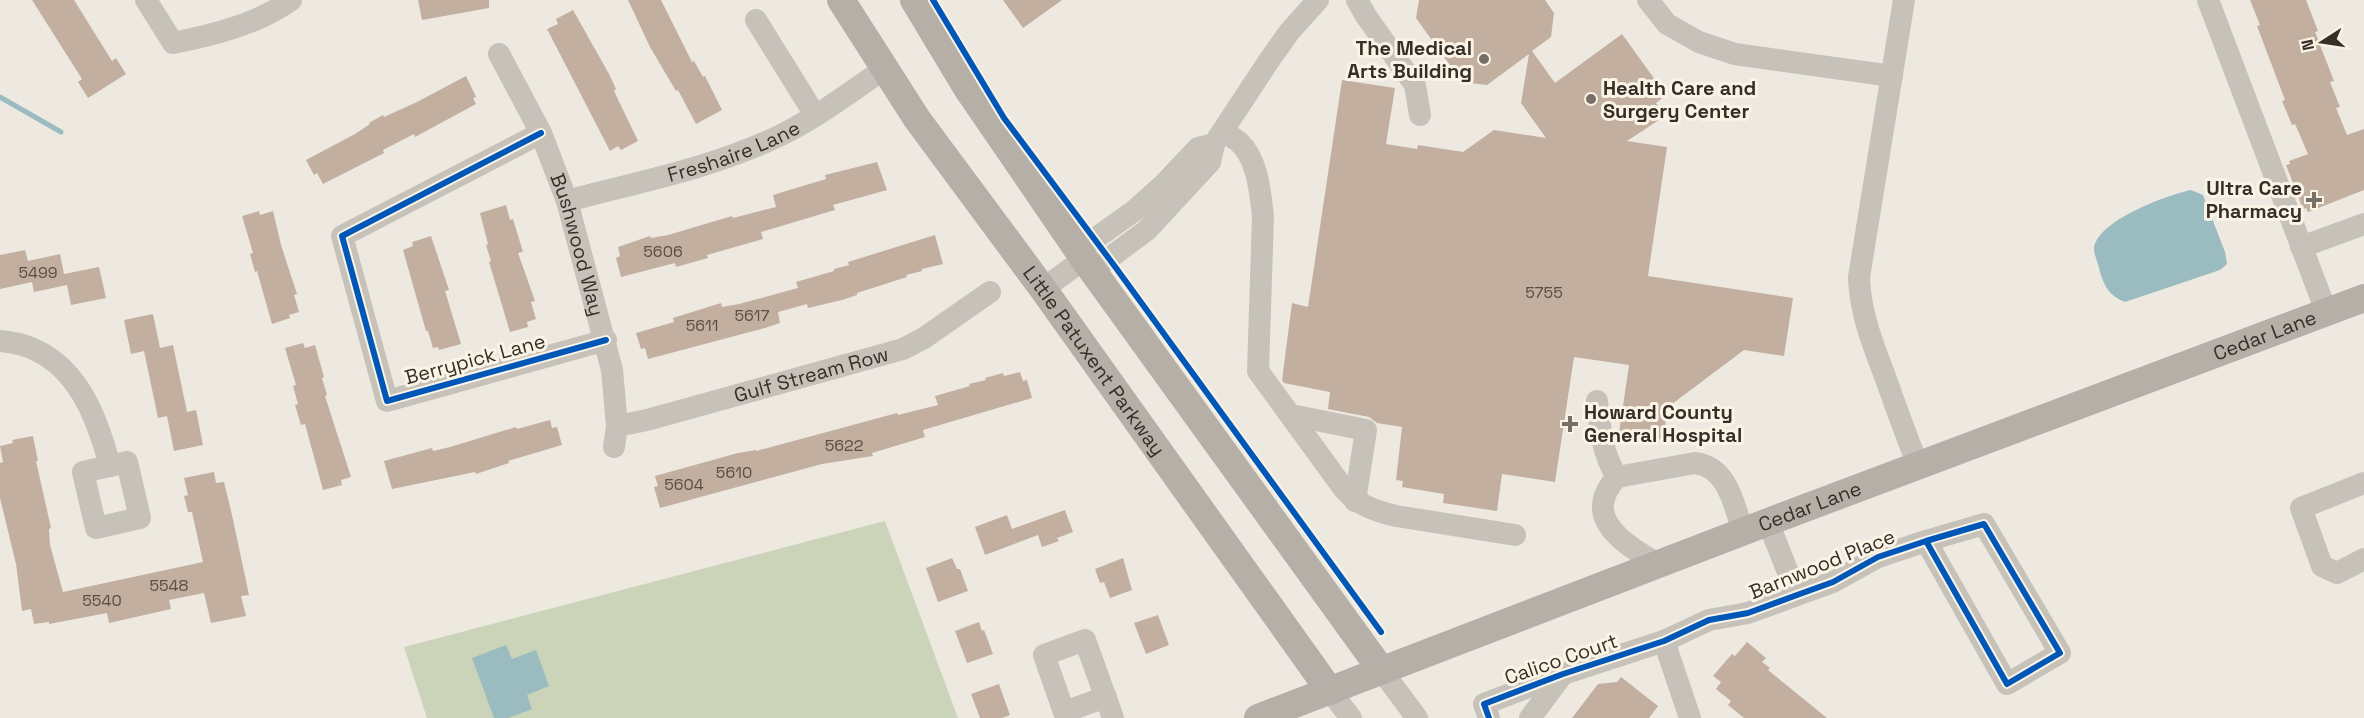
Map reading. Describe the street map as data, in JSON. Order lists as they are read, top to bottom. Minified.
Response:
{"streets":{"main road":["Cedar Lane","Little Patuxent Parkway"],"street":["Freshaire Lane","Bushwood Way","Berrypick Lane","Gulf Stream Row","Barnwood Place","Calico Court"]},"crossings":[["Freshaire Lane","Bushwood Way"],["Freshaire Lane","Little Patuxent Parkway"],["Bushwood Way","Berrypick Lane"],["Bushwood Way","Gulf Stream Row"],["Cedar Lane","Little Patuxent Parkway"],["Cedar Lane","Barnwood Place"],["Barnwood Place","Calico Court"]],"places":{"other":["The Medical Arts Building","Health Care and Surgery Center"],"health":["Ultra Care Pharmacy","Howard County General Hospital"]},"house_numbers":["5606","5499","5755","5617","5611","5622","5610","5604","5548","5540"],"north":"left"}
